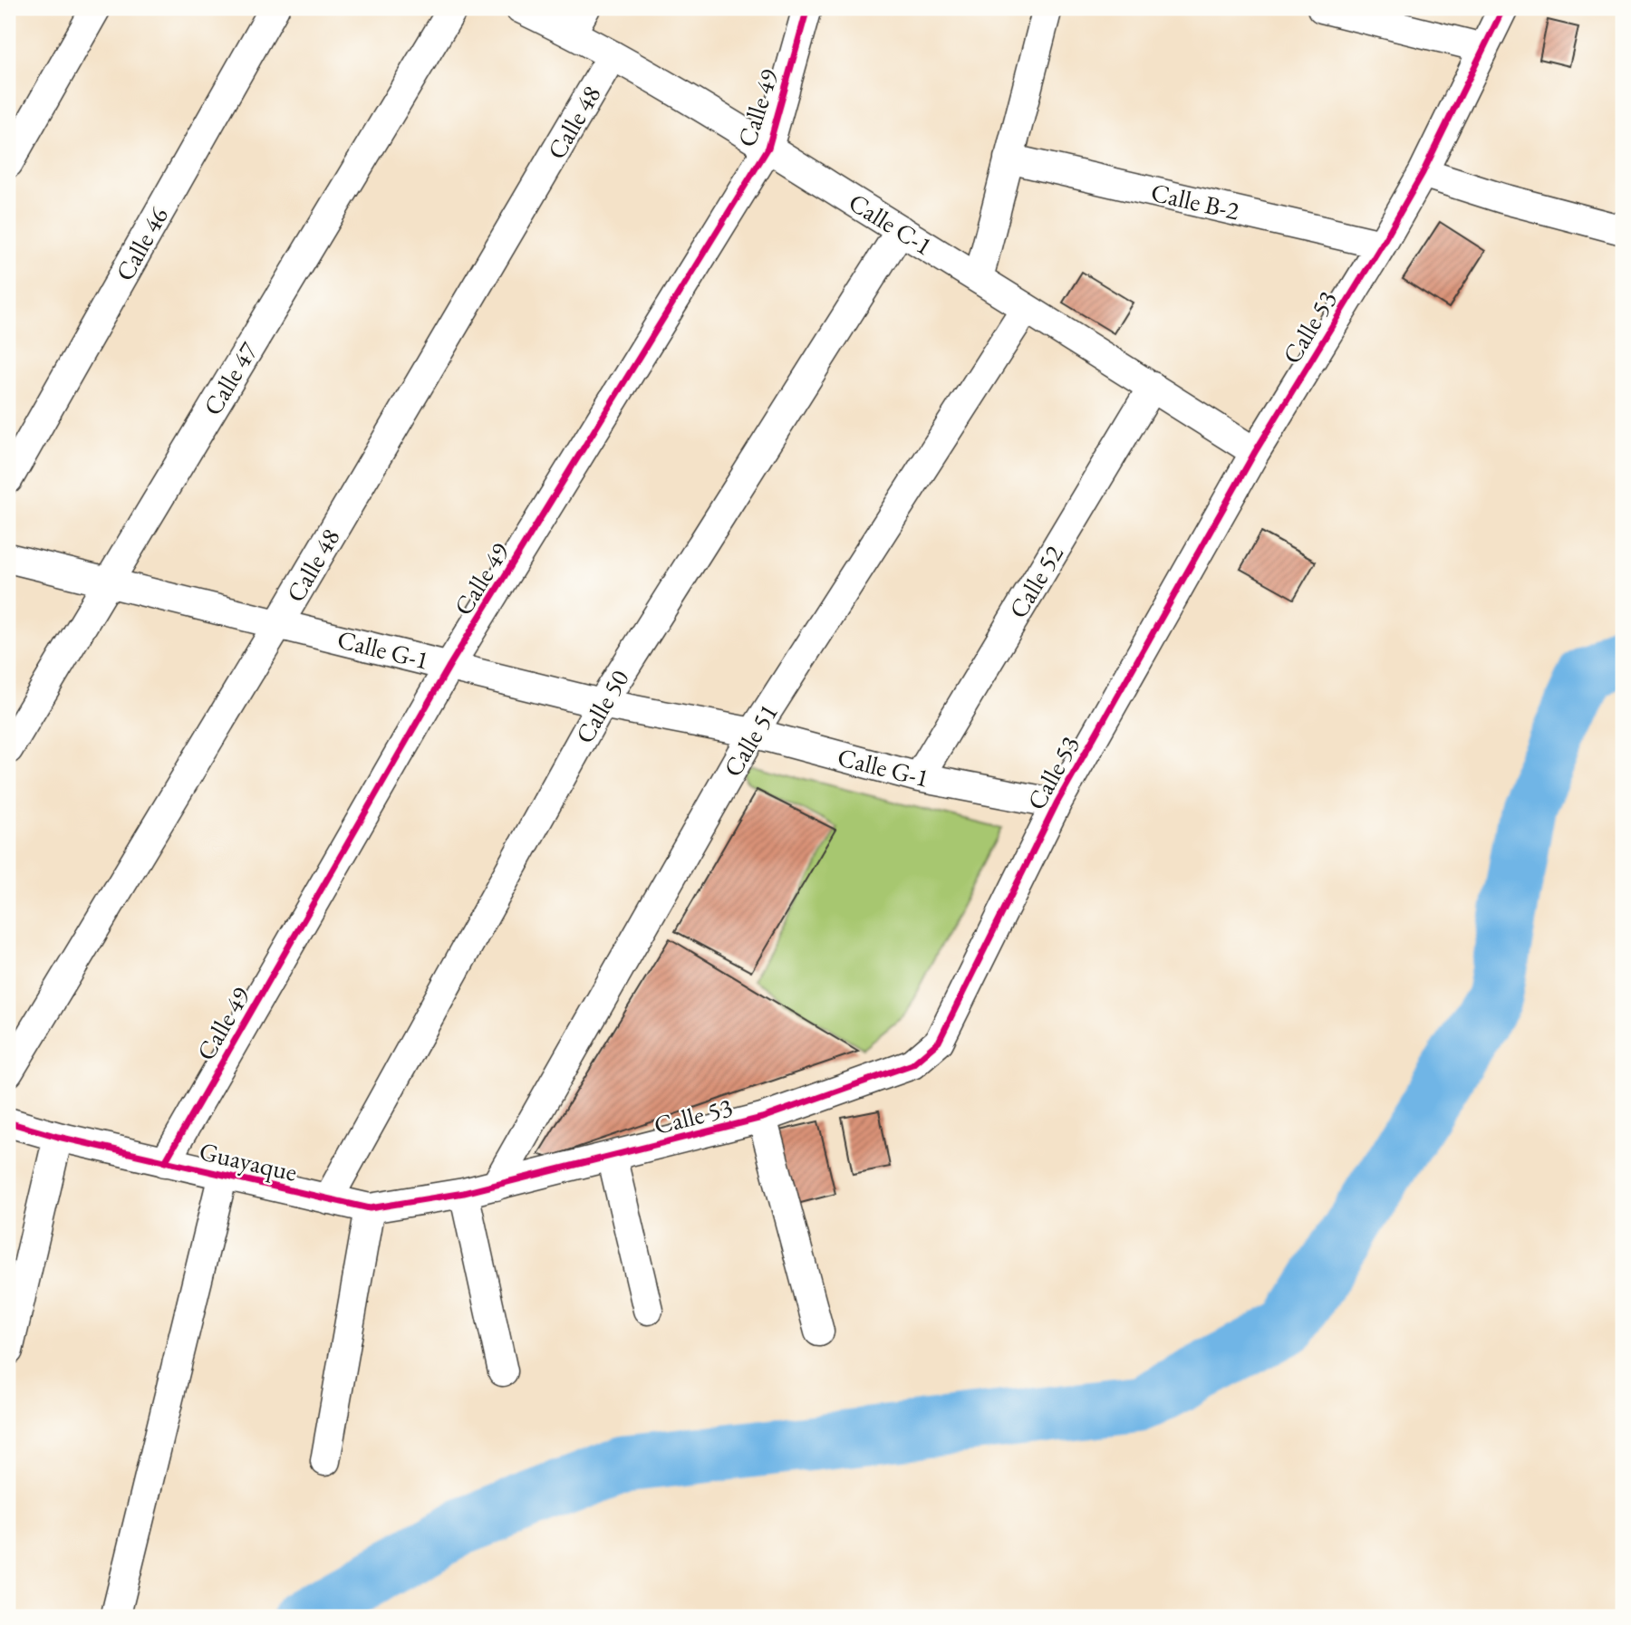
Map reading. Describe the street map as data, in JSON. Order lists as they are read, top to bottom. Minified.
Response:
{"streets":{"street":["Calle 49","Calle 48","Calle B-2","Calle C-1","Calle 46","Calle 53","Calle 47","Calle 52","Calle G-1","Calle 50","Calle 51","Guayaque"]},"crossings":[["Calle 49","Calle C-1"],["Calle 49","Calle G-1"],["Calle 49","Guayaque"],["Calle 48","Calle C-1"],["Calle 48","Calle G-1"],["Calle B-2","Calle 53"],["Calle C-1","Calle 53"],["Calle C-1","Calle 52"],["Calle C-1","Calle 50"],["Calle C-1","Calle 51"],["Calle 53","Calle G-1"],["Calle 53","Calle 51"],["Calle 53","Guayaque"],["Calle 47","Calle G-1"],["Calle 52","Calle G-1"],["Calle G-1","Calle 50"],["Calle G-1","Calle 51"],["Calle 50","Guayaque"]]}
